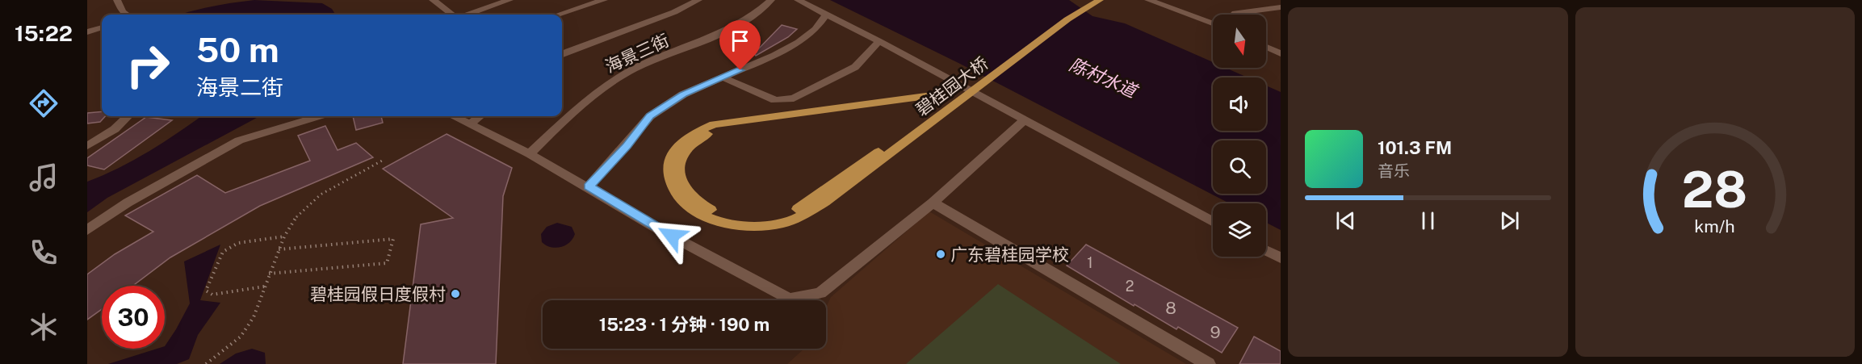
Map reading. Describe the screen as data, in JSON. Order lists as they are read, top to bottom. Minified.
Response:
{"streets":{"main road":["碧桂园大桥"],"street":["海景三街"]},"water":["陈村水道"],"places":["广东碧桂园学校","碧桂园假日度假村"],"house_numbers":["1","2","8","9"],"north":"bottom","page":{"tabs":"15:22","turn":["50 m","海景二街"],"song":["101.3 FM","音乐"],"limit":"30","trip":"15:23 · 1 分钟 · 190 m","gauge":["28","km/h"]}}
